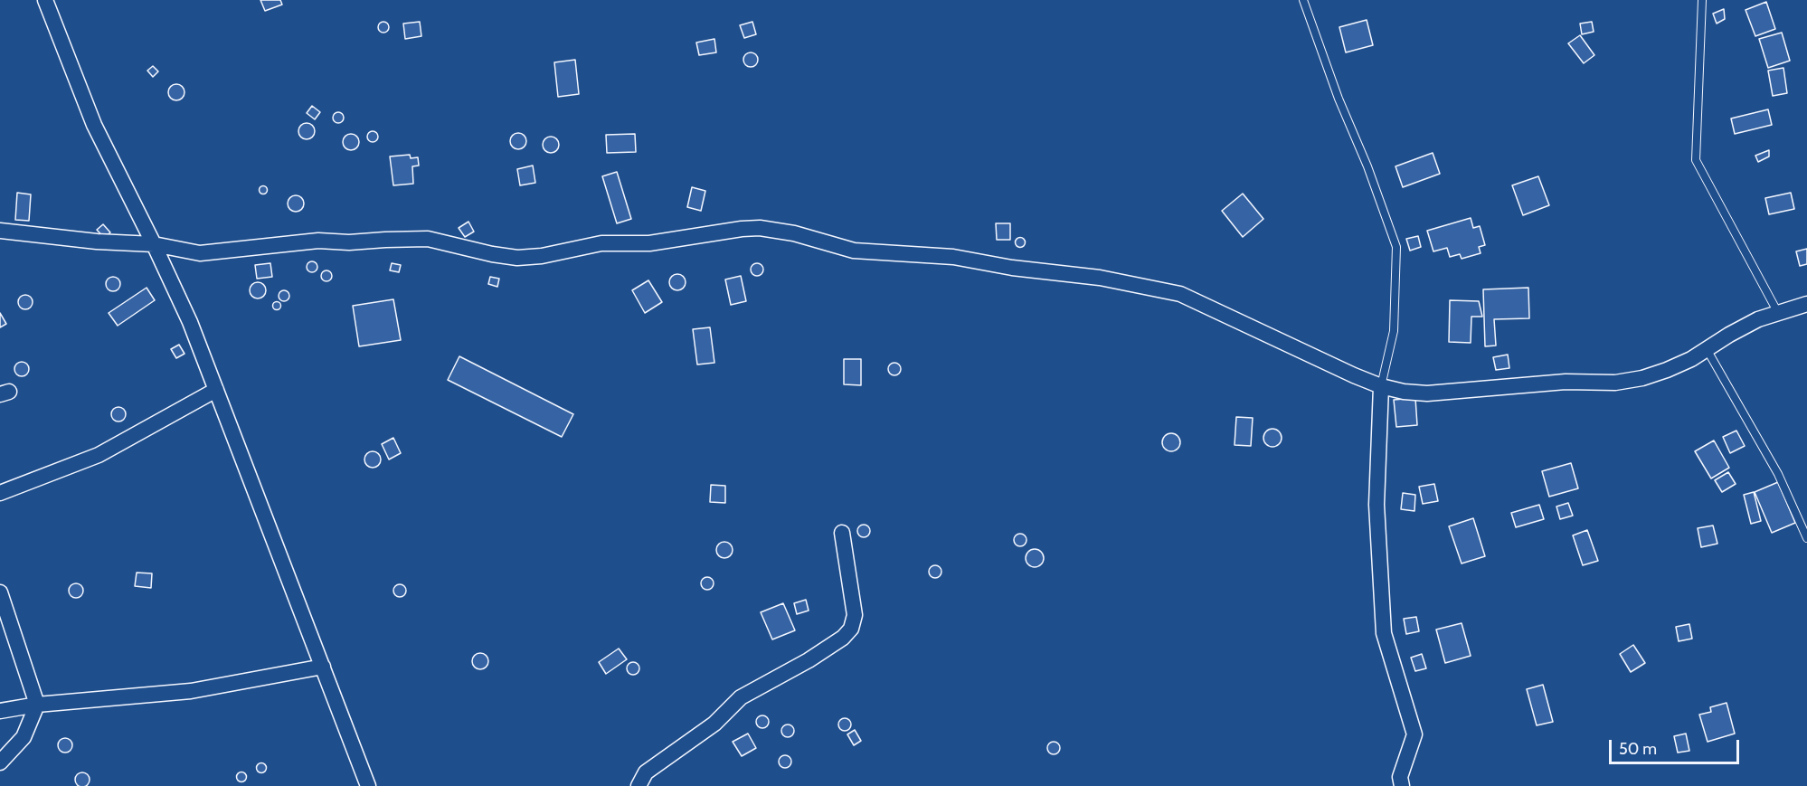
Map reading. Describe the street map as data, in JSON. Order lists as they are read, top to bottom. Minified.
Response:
{"scale_bar":"50 m"}
